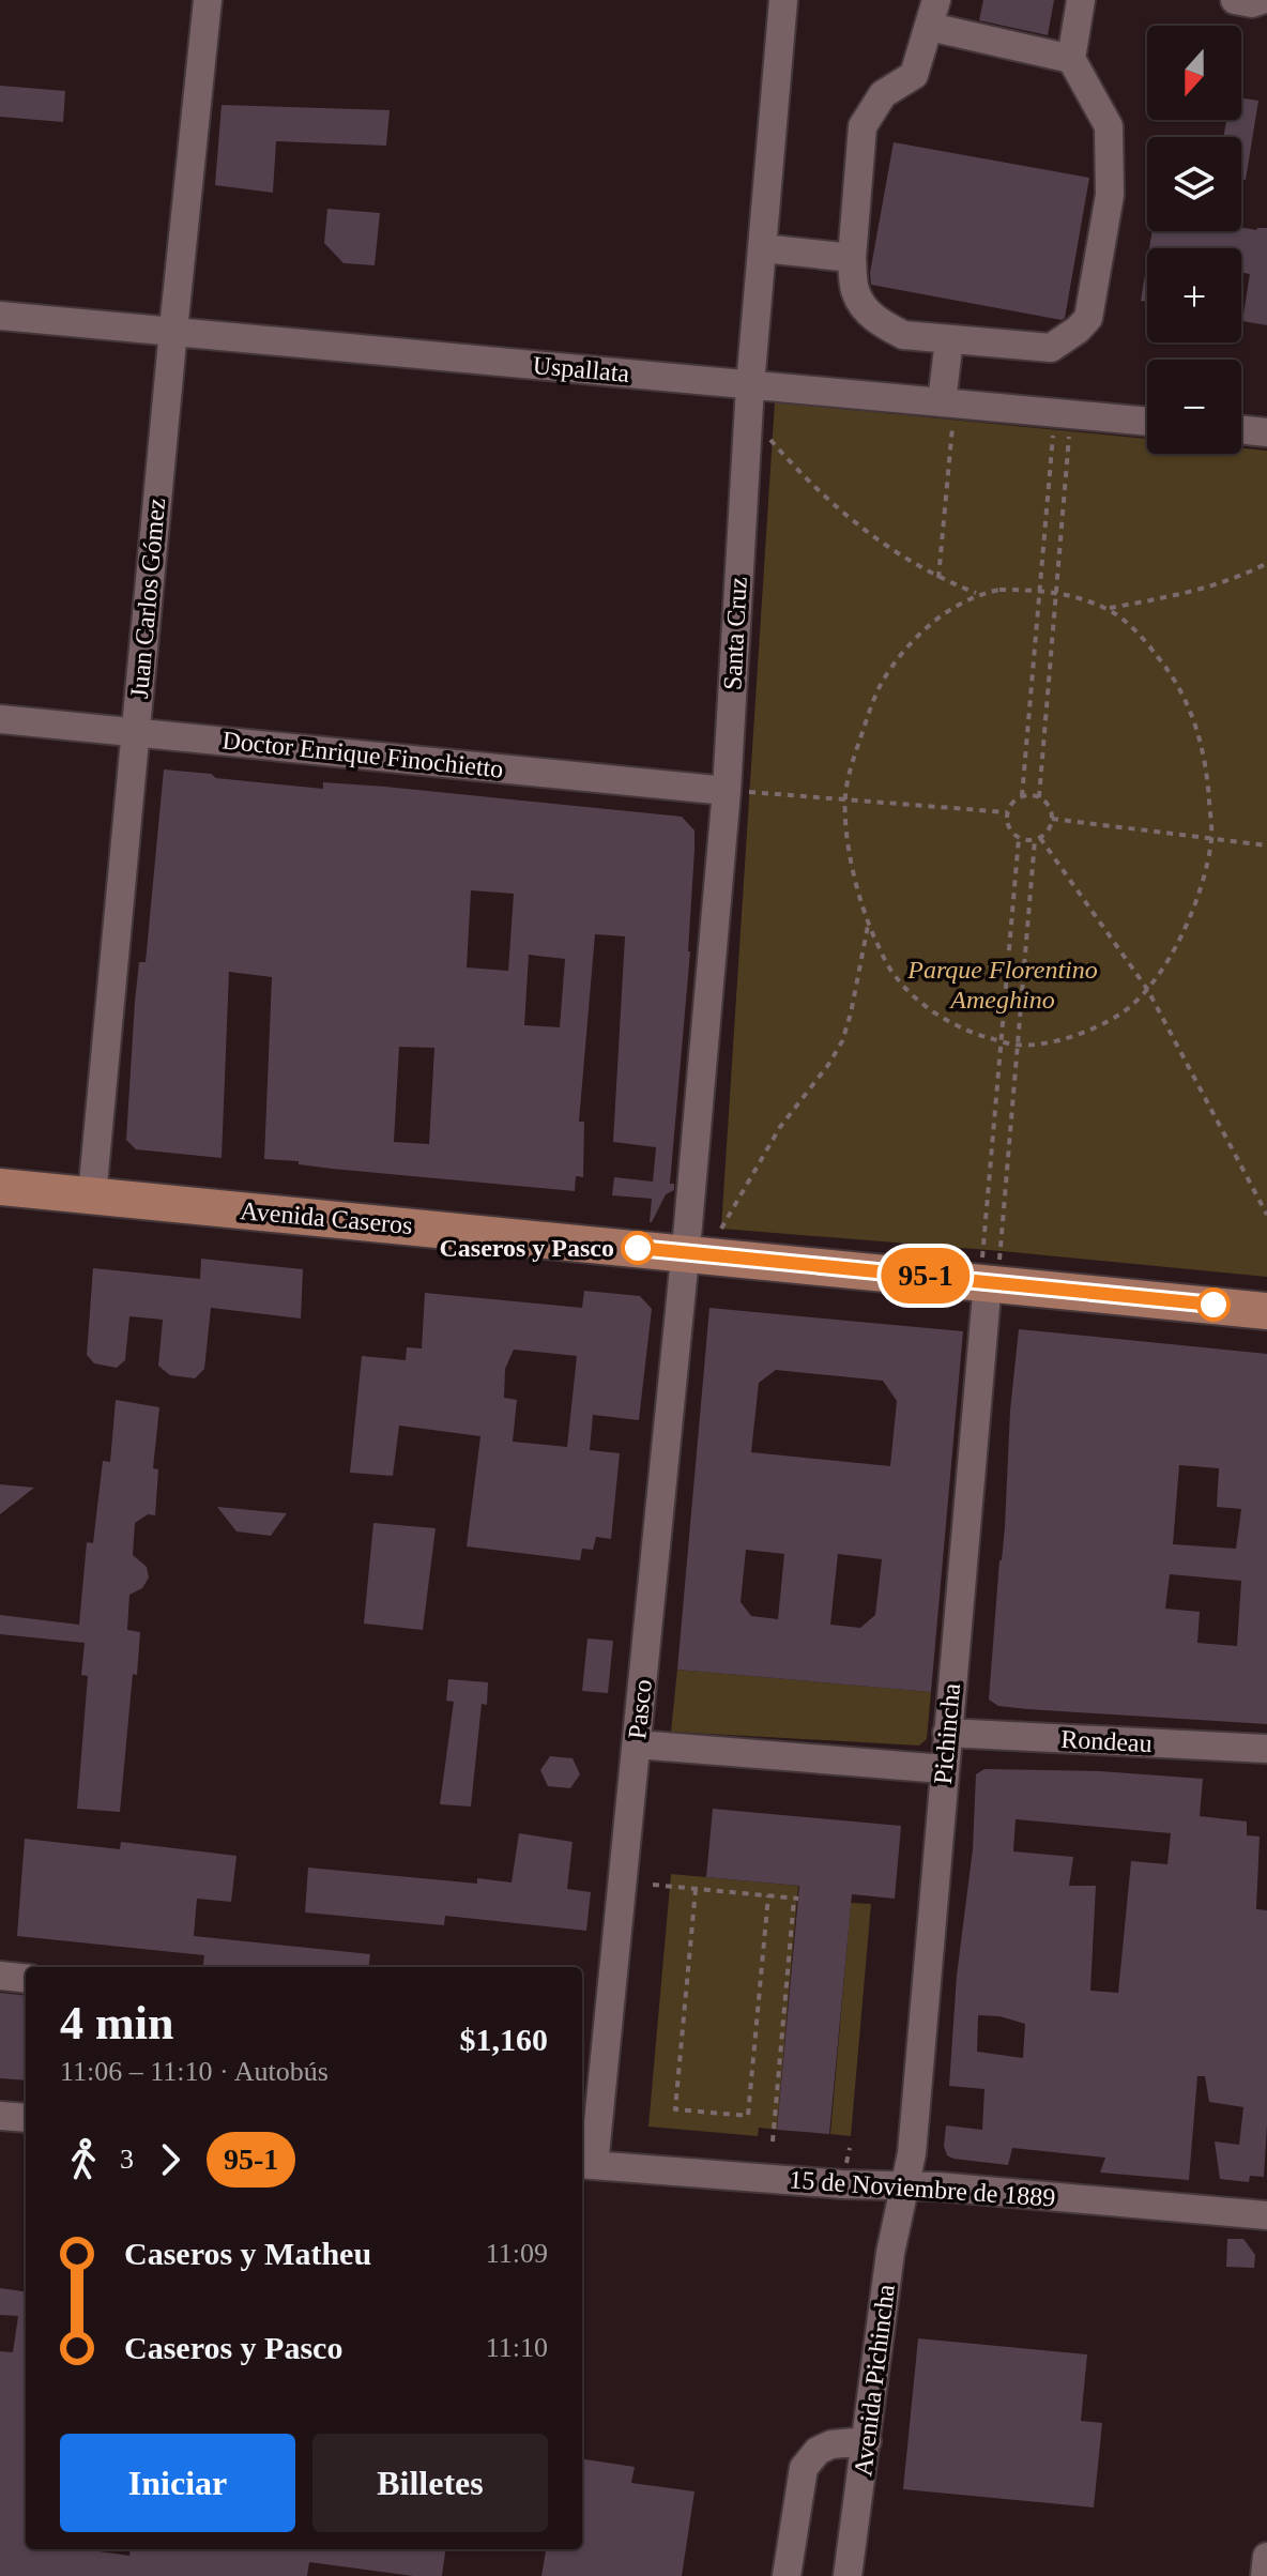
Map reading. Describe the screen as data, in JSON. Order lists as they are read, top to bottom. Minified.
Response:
{"streets":{"main road":["Avenida Caseros"],"street":["Uspallata","Juan Carlos Gómez","Santa Cruz","Doctor Enrique Finochietto","Pasco","Pichincha","Rondeau","15 de Noviembre de 1889","Avenida Pichincha"]},"crossings":[["Uspallata","Juan Carlos Gómez"],["Uspallata","Santa Cruz"],["Juan Carlos Gómez","Doctor Enrique Finochietto"],["Juan Carlos Gómez","Avenida Caseros"],["Santa Cruz","Doctor Enrique Finochietto"],["Santa Cruz","Avenida Caseros"],["Santa Cruz","Pasco"],["Avenida Caseros","Pasco"],["Avenida Caseros","Pichincha"],["Pasco","15 de Noviembre de 1889"],["Pichincha","Rondeau"],["Pichincha","15 de Noviembre de 1889"],["Pichincha","Avenida Pichincha"],["15 de Noviembre de 1889","Avenida Pichincha"]],"parks":["Parque Florentino Ameghino"],"places":["Caseros y Pasco"],"lines":["bus line 95-1"],"north":"bottom","page":{"on_map":"95-1","map_buttons":["+","−"],"heading":["4 min","11:06 – 11:10 · Autobús","$1,160"],"legs":["3","95-1"],"list":[{"name":"Caseros y Matheu","value":"11:09"},{"name":"Caseros y Pasco","value":"11:10"}],"buttons":["Iniciar","Billetes"]}}
